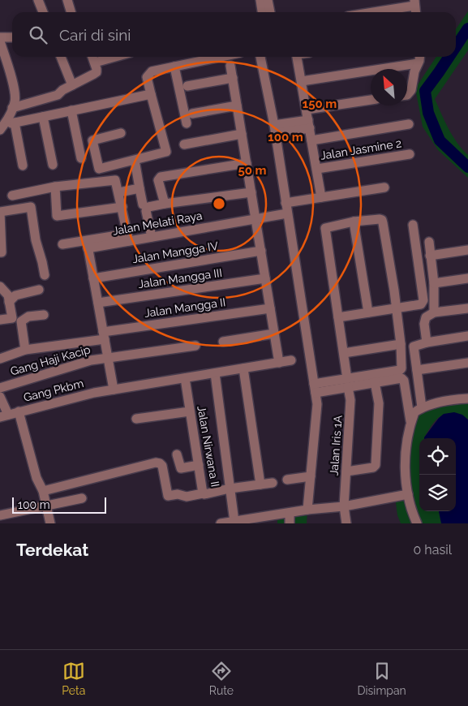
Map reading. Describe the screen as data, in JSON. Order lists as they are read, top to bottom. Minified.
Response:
{"streets":{"street":["Jalan Jasmine 2","Jalan Melati Raya","Jalan Mangga IV","Jalan Mangga III","Jalan Mangga II","Gang Haji Kacip","Gang Pkbm","Jalan Iris 1A","Jalan Nirwana II"]},"crossings":[["Gang Pkbm","Jalan Nirwana II"]],"scale_bar":"100 m","north":"top left","page":{"search":"Cari di sini","scale":"100 m","heading":["Terdekat","0 hasil"],"nav":["Peta","Rute","Disimpan"]},"rings":["150 m","100 m","50 m"]}
